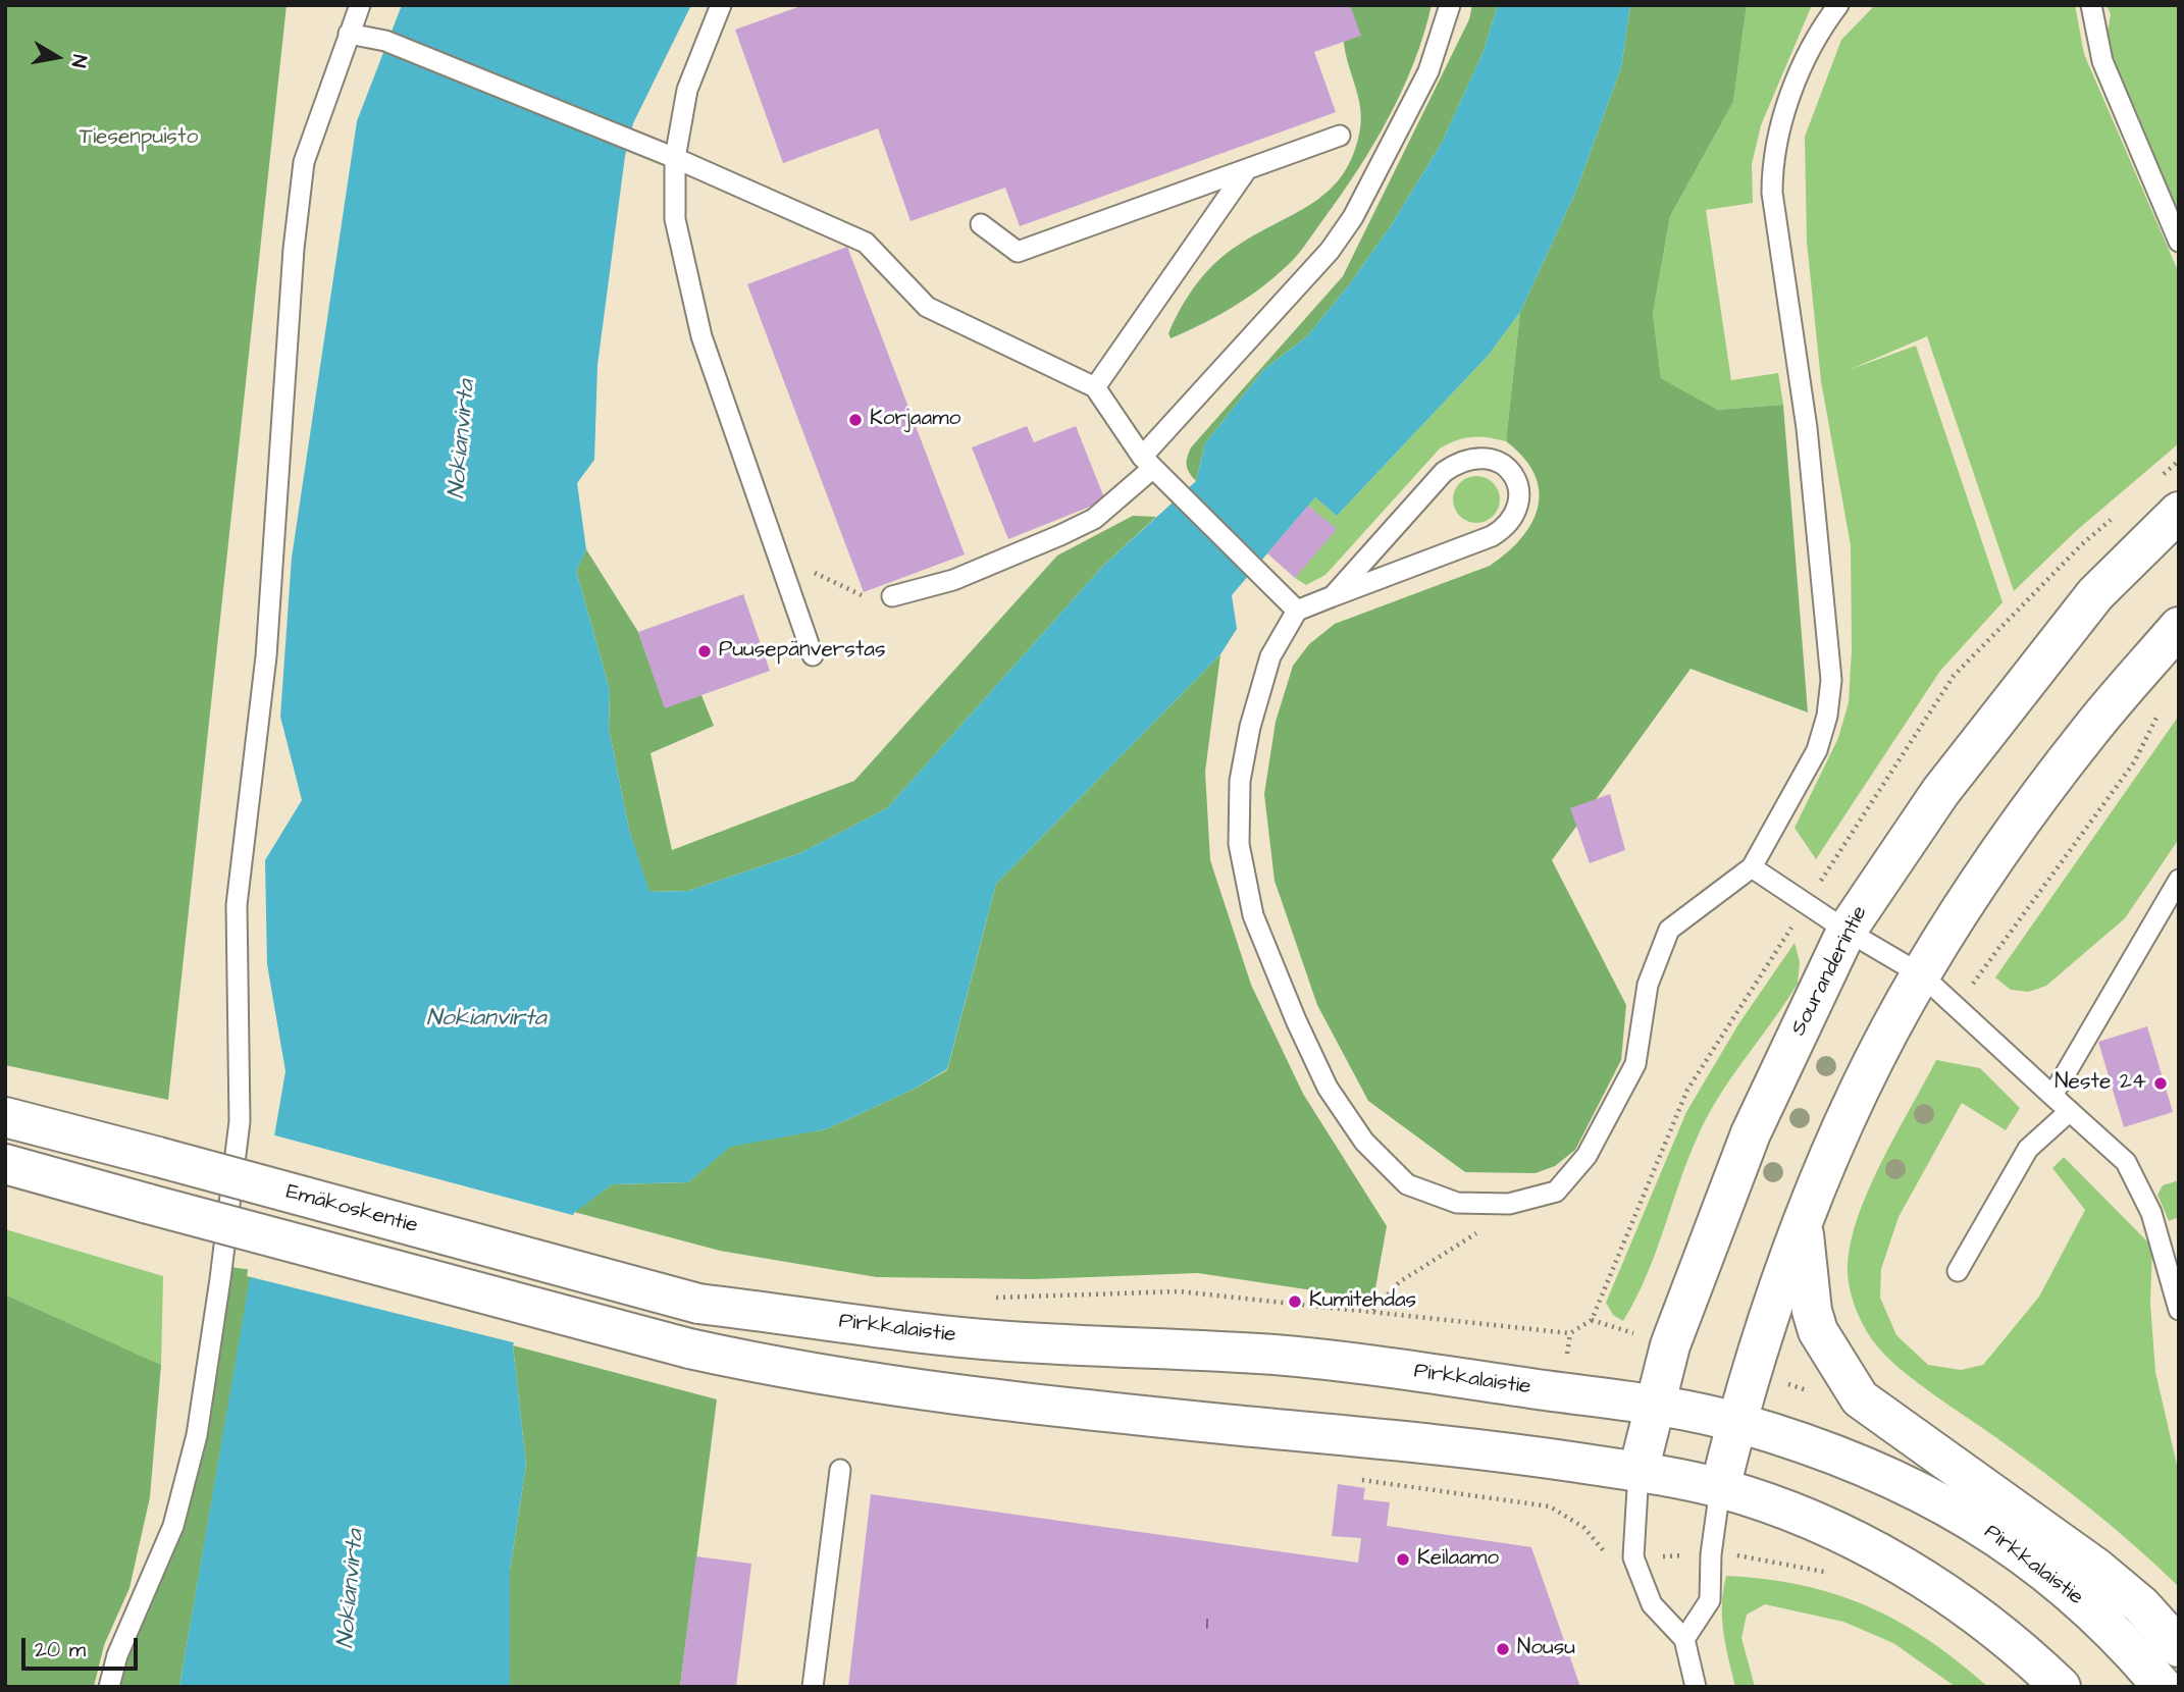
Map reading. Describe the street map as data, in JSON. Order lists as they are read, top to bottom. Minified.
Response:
{"streets":{"main road":["Souranderintie","Emäkoskentie","Pirkkalaistie"]},"crossings":[["Souranderintie","Pirkkalaistie"],["Emäkoskentie","Pirkkalaistie"]],"water":["Nokianvirta"],"parks":["Tiesenpuisto"],"places":["Korjaamo","Puusepänverstas","Neste 24","Kumitehdas","Keilaamo","Nousu"],"house_numbers":["1"],"scale_bar":"20 m","north":"right"}
